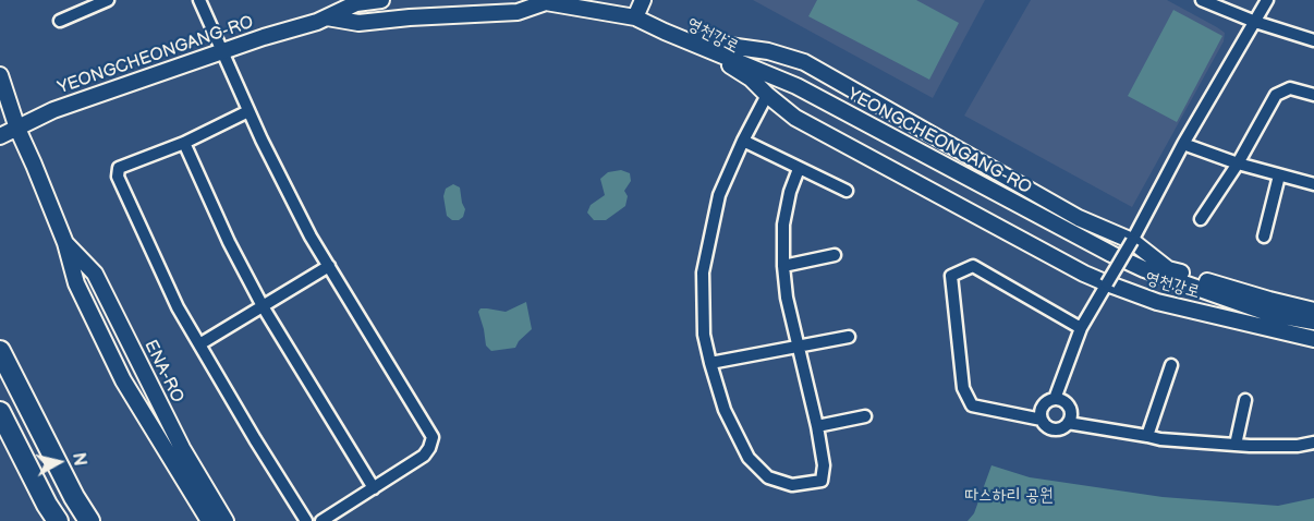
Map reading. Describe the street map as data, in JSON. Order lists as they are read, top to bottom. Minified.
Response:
{"streets":{"street":["영천강로","YEONGCHEONGANG-RO","ENA-RO"]},"crossings":[["영천강로","YEONGCHEONGANG-RO"],["YEONGCHEONGANG-RO","ENA-RO"]],"parks":["따스하리 공원"],"north":"right"}
